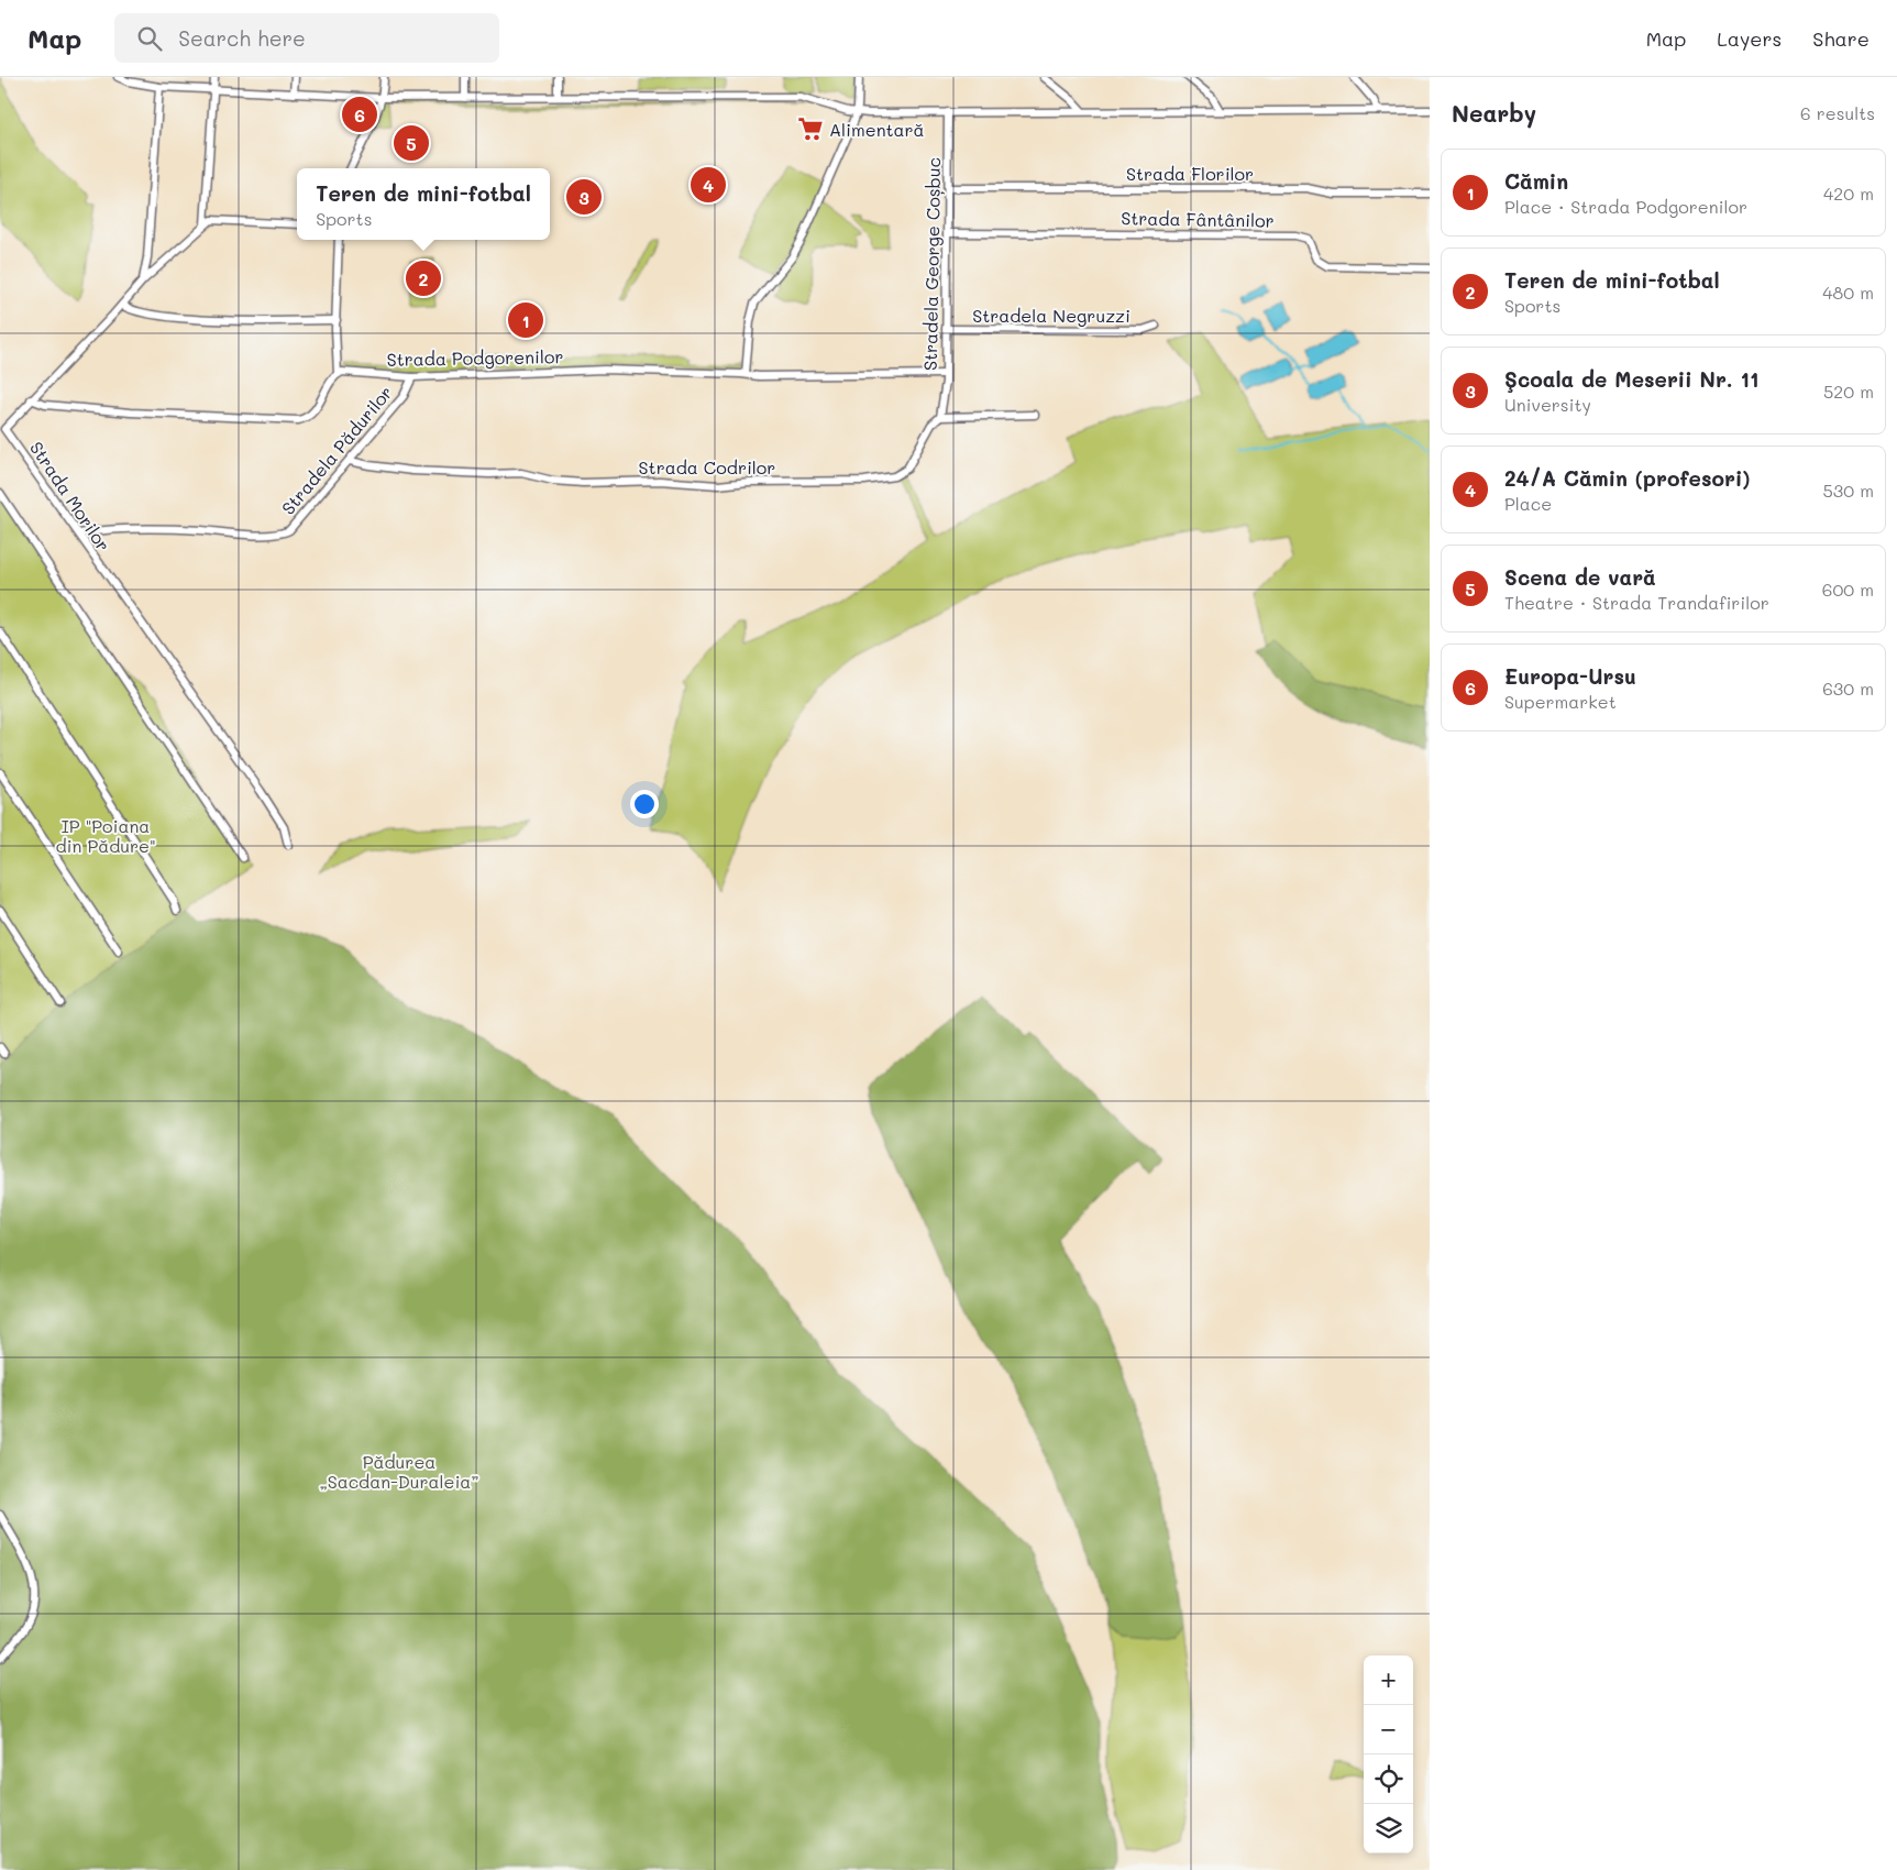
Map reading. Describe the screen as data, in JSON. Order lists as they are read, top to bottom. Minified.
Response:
{"streets":{"street":["Strada Florilor","Strada Fântânilor","Stradela George Coșbuc","Stradela Negruzzi","Strada Podgorenilor","Stradela Pădurilor","Strada Codrilor","Strada Morilor"]},"crossings":[["Strada Florilor","Stradela George Coșbuc"],["Strada Fântânilor","Stradela George Coșbuc"],["Stradela George Coșbuc","Stradela Negruzzi"],["Stradela George Coșbuc","Strada Podgorenilor"],["Stradela George Coșbuc","Strada Codrilor"],["Strada Podgorenilor","Stradela Pădurilor"],["Stradela Pădurilor","Strada Codrilor"],["Stradela Pădurilor","Strada Morilor"]],"parks":["IP \"Poiana din Pădure\"","Pădurea „Sacdan-Duraleia”"],"places":{"supermarket":["Alimentară"]},"page":{"header":"Map","search":"Search here","nav":["Map","Layers","Share"],"heading":["Nearby","6 results"],"pins":["6","5","4","3","2","1"],"list":[{"mark":"1","name":"Cămin","note":"Place · Strada Podgorenilor","value":"420 m"},{"mark":"2","name":"Teren de mini-fotbal","note":"Sports","value":"480 m"},{"mark":"3","name":"Şcoala de Meserii Nr. 11","note":"University","value":"520 m"},{"mark":"4","name":"24/A Cămin (profesori)","note":"Place","value":"530 m"},{"mark":"5","name":"Scena de vară","note":"Theatre · Strada Trandafirilor","value":"600 m"},{"mark":"6","name":"Europa-Ursu","note":"Supermarket","value":"630 m"}],"popup":["Teren de mini-fotbal","Sports"],"map_buttons":["+","−"]}}
